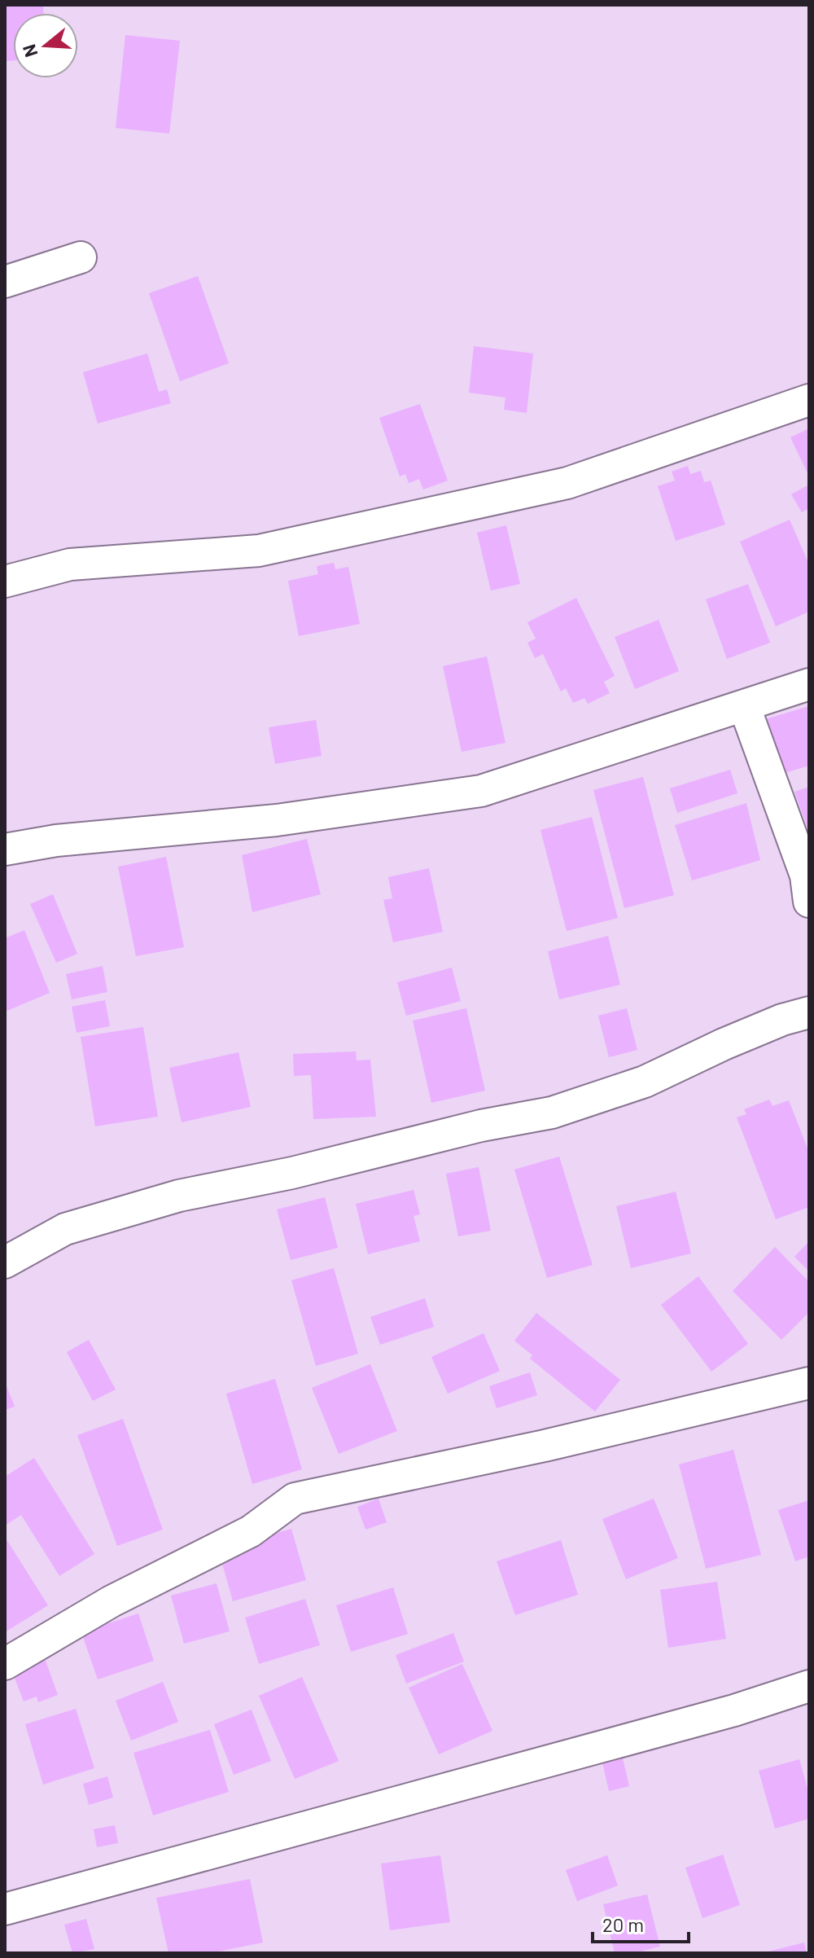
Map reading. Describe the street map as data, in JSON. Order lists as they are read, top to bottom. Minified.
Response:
{"scale_bar":"20 m","north":"left"}
